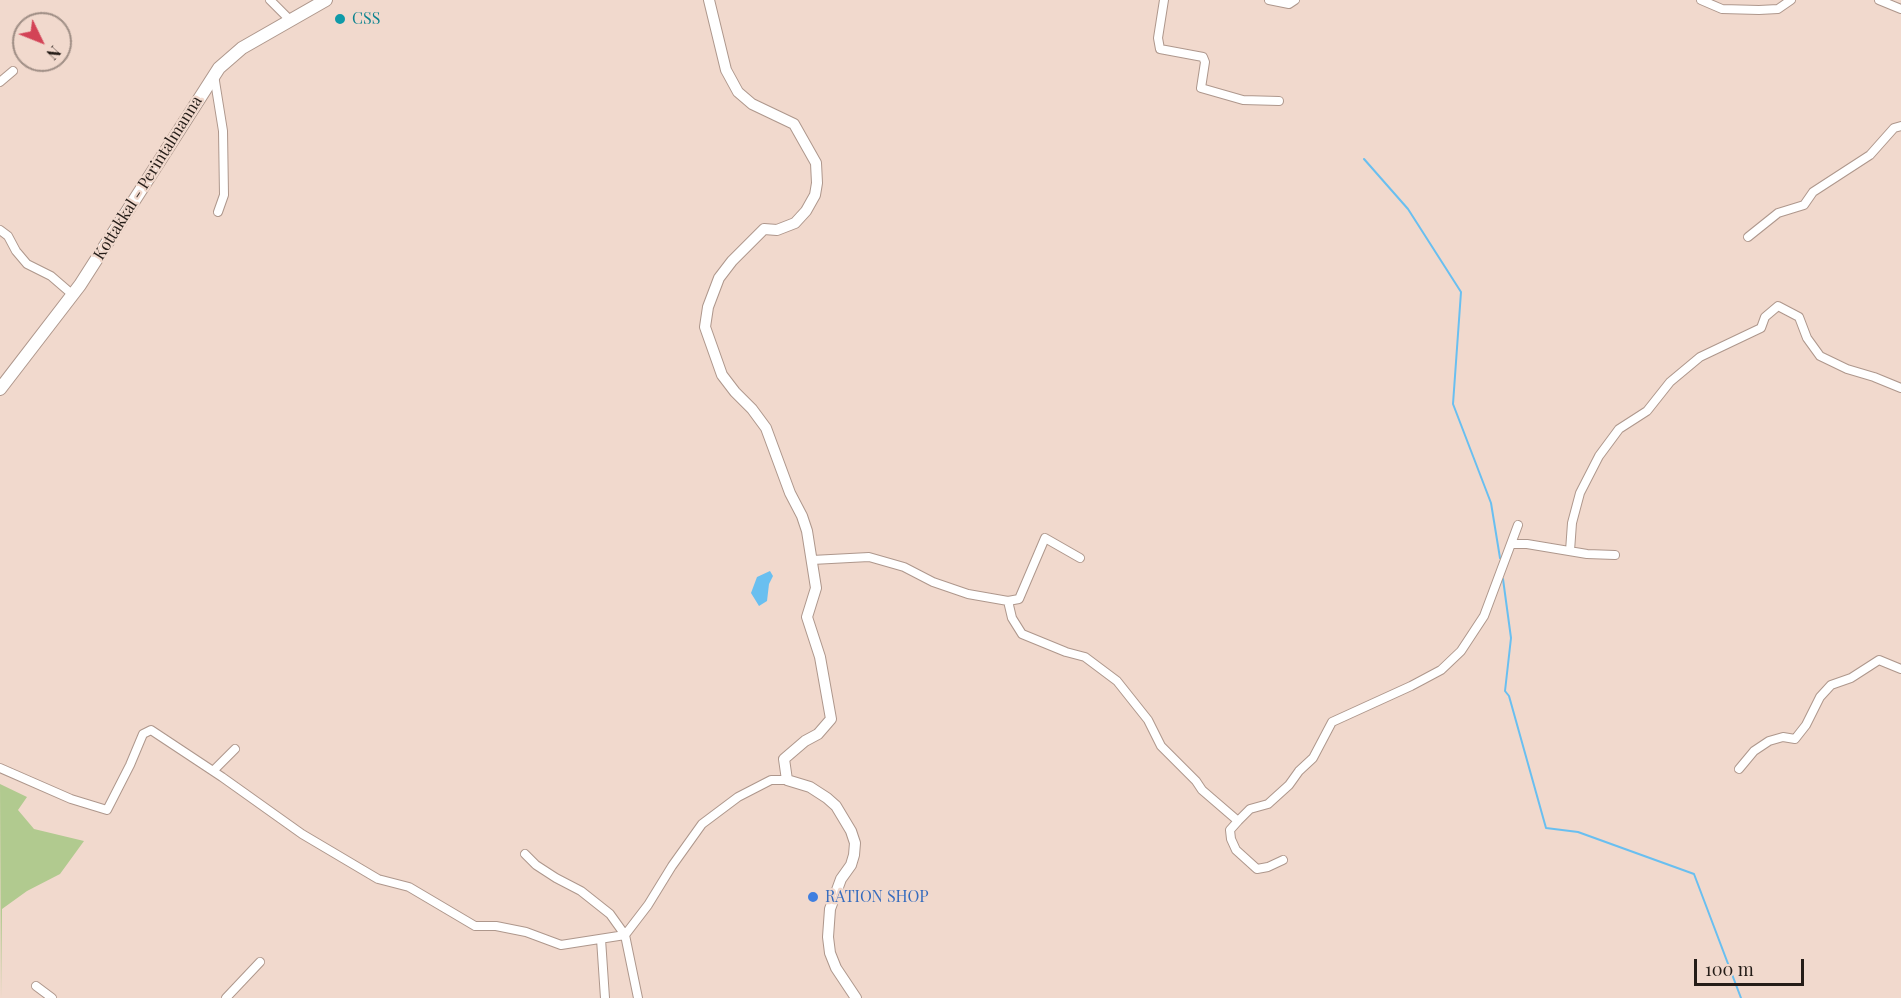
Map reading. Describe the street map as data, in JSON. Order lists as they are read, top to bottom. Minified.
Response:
{"streets":{"main road":["Kottakkal - Perintalmanna"]},"places":["CSS","RATION SHOP"],"scale_bar":"100 m","north":"bottom right"}
